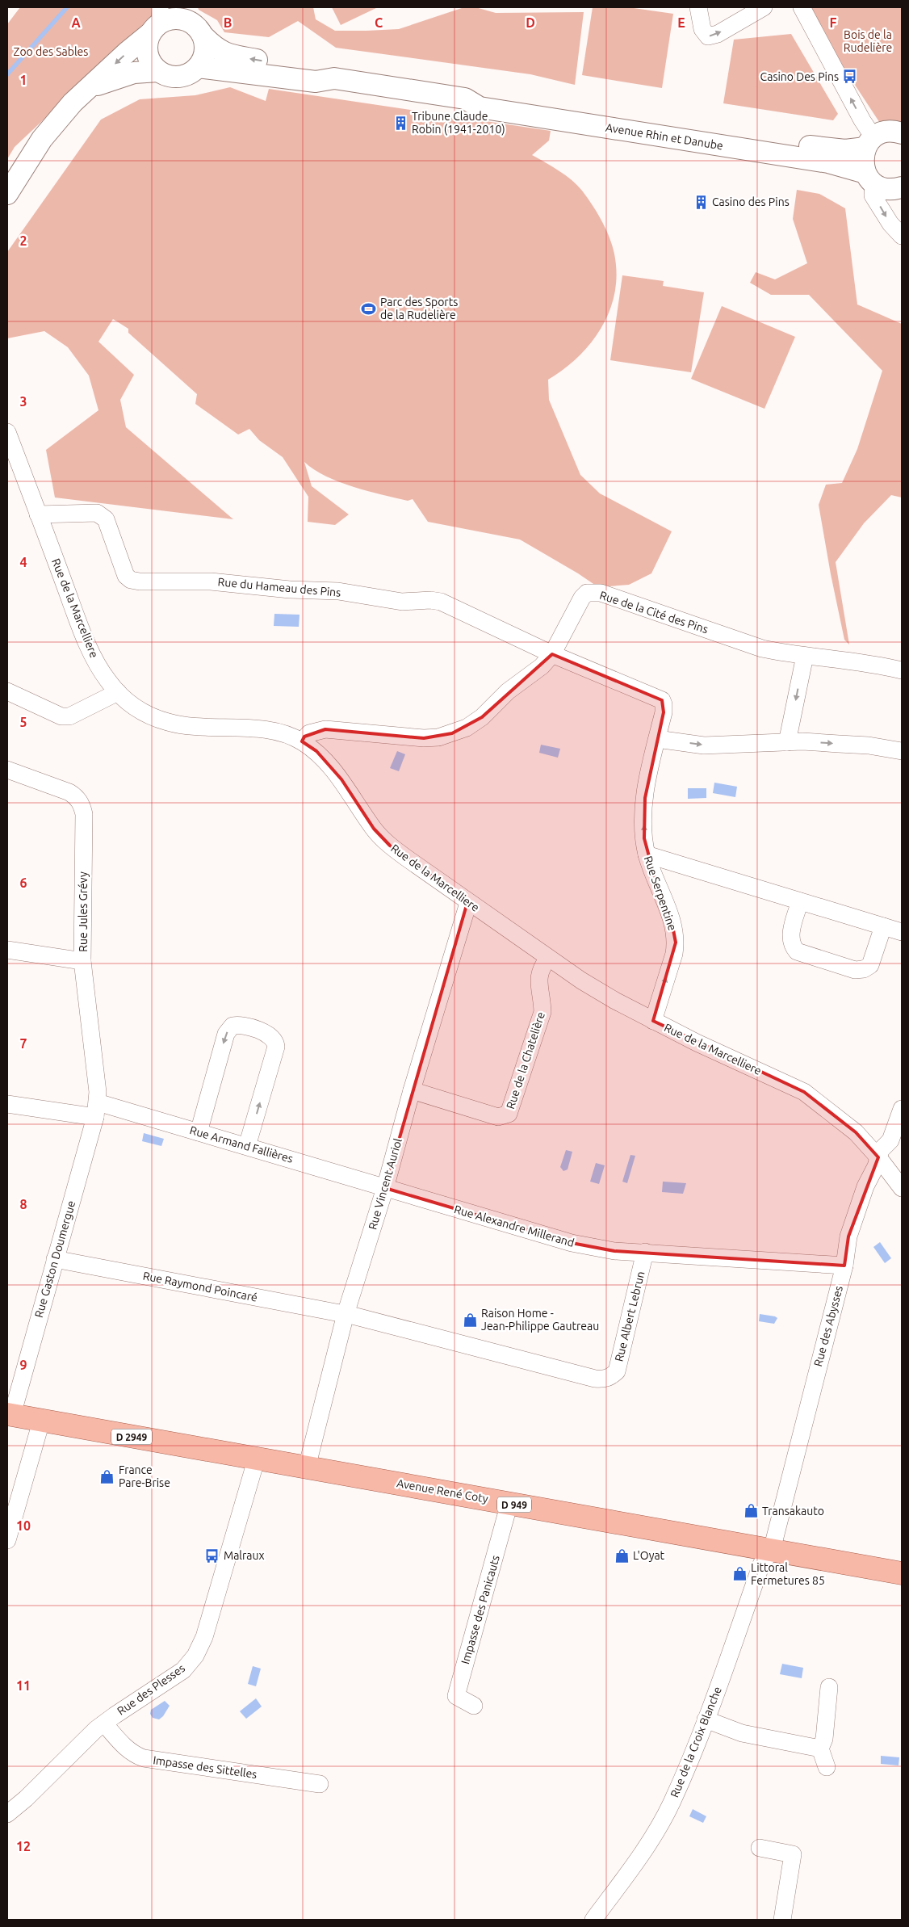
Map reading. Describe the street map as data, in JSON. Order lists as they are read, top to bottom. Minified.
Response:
{"streets":{"main road":["D 2949","Avenue René Coty","D 949"],"street":["Avenue Rhin et Danube","Rue du Hameau des Pins","Rue de la Marcelliere","Rue de la Cité des Pins","Rue Serpentine","Rue Jules Grévy","Rue de la Chatelière","Rue Armand Fallières","Rue Vincent Auriol","Rue Alexandre Millerand","Rue Gaston Doumergue","Rue Raymond Poincaré","Rue Albert Lebrun","Rue des Abysses","Impasse des Panicauts","Rue des Plesses","Rue de la Croix Blanche","Impasse des Sittelles"]},"crossings":[["Rue du Hameau des Pins","Rue de la Marcelliere"],["Rue du Hameau des Pins","Rue de la Cité des Pins"],["Rue du Hameau des Pins","Rue Serpentine"],["Rue de la Marcelliere","Rue de la Cité des Pins"],["Rue de la Marcelliere","Rue Serpentine"],["Rue de la Marcelliere","Rue de la Chatelière"],["Rue de la Marcelliere","Rue Vincent Auriol"],["Rue de la Marcelliere","Rue des Abysses"],["Rue de la Cité des Pins","Rue Serpentine"],["Rue Jules Grévy","Rue Armand Fallières"],["Rue Jules Grévy","Rue Gaston Doumergue"],["Rue de la Chatelière","Rue Vincent Auriol"],["Rue Armand Fallières","Rue Vincent Auriol"],["Rue Armand Fallières","Rue Alexandre Millerand"],["Rue Armand Fallières","Rue Gaston Doumergue"],["Rue Vincent Auriol","Rue Alexandre Millerand"],["Rue Vincent Auriol","Rue Raymond Poincaré"],["Rue Vincent Auriol","Rue Albert Lebrun"],["Rue Vincent Auriol","Avenue René Coty"],["Rue Alexandre Millerand","Rue Albert Lebrun"],["Rue Gaston Doumergue","Rue Raymond Poincaré"],["Rue Gaston Doumergue","Avenue René Coty"],["Rue Raymond Poincaré","Rue Albert Lebrun"],["Rue des Abysses","Avenue René Coty"],["Rue des Abysses","Rue de la Croix Blanche"],["Avenue René Coty","Impasse des Panicauts"],["Avenue René Coty","Rue des Plesses"],["Avenue René Coty","Rue de la Croix Blanche"],["Rue des Plesses","Impasse des Sittelles"]],"one_way":["Rue Serpentine"],"parks":["Bois de la Rudelière","Zoo des Sables"],"places":{"bus stop":["Casino Des Pins","Malraux"],"building":["Tribune Claude Robin (1941-2010)","Casino des Pins"],"sports":["Parc des Sports de la Rudelière"],"shop":["Raison Home - Jean-Philippe Gautreau","France Pare-Brise","Transakauto","L'Oyat","Littoral Fermetures 85"]},"grid":{"columns":["A","B","C","D","E","F"],"rows":["1","2","3","4","5","6","7","8","9","10","11","12"]}}
